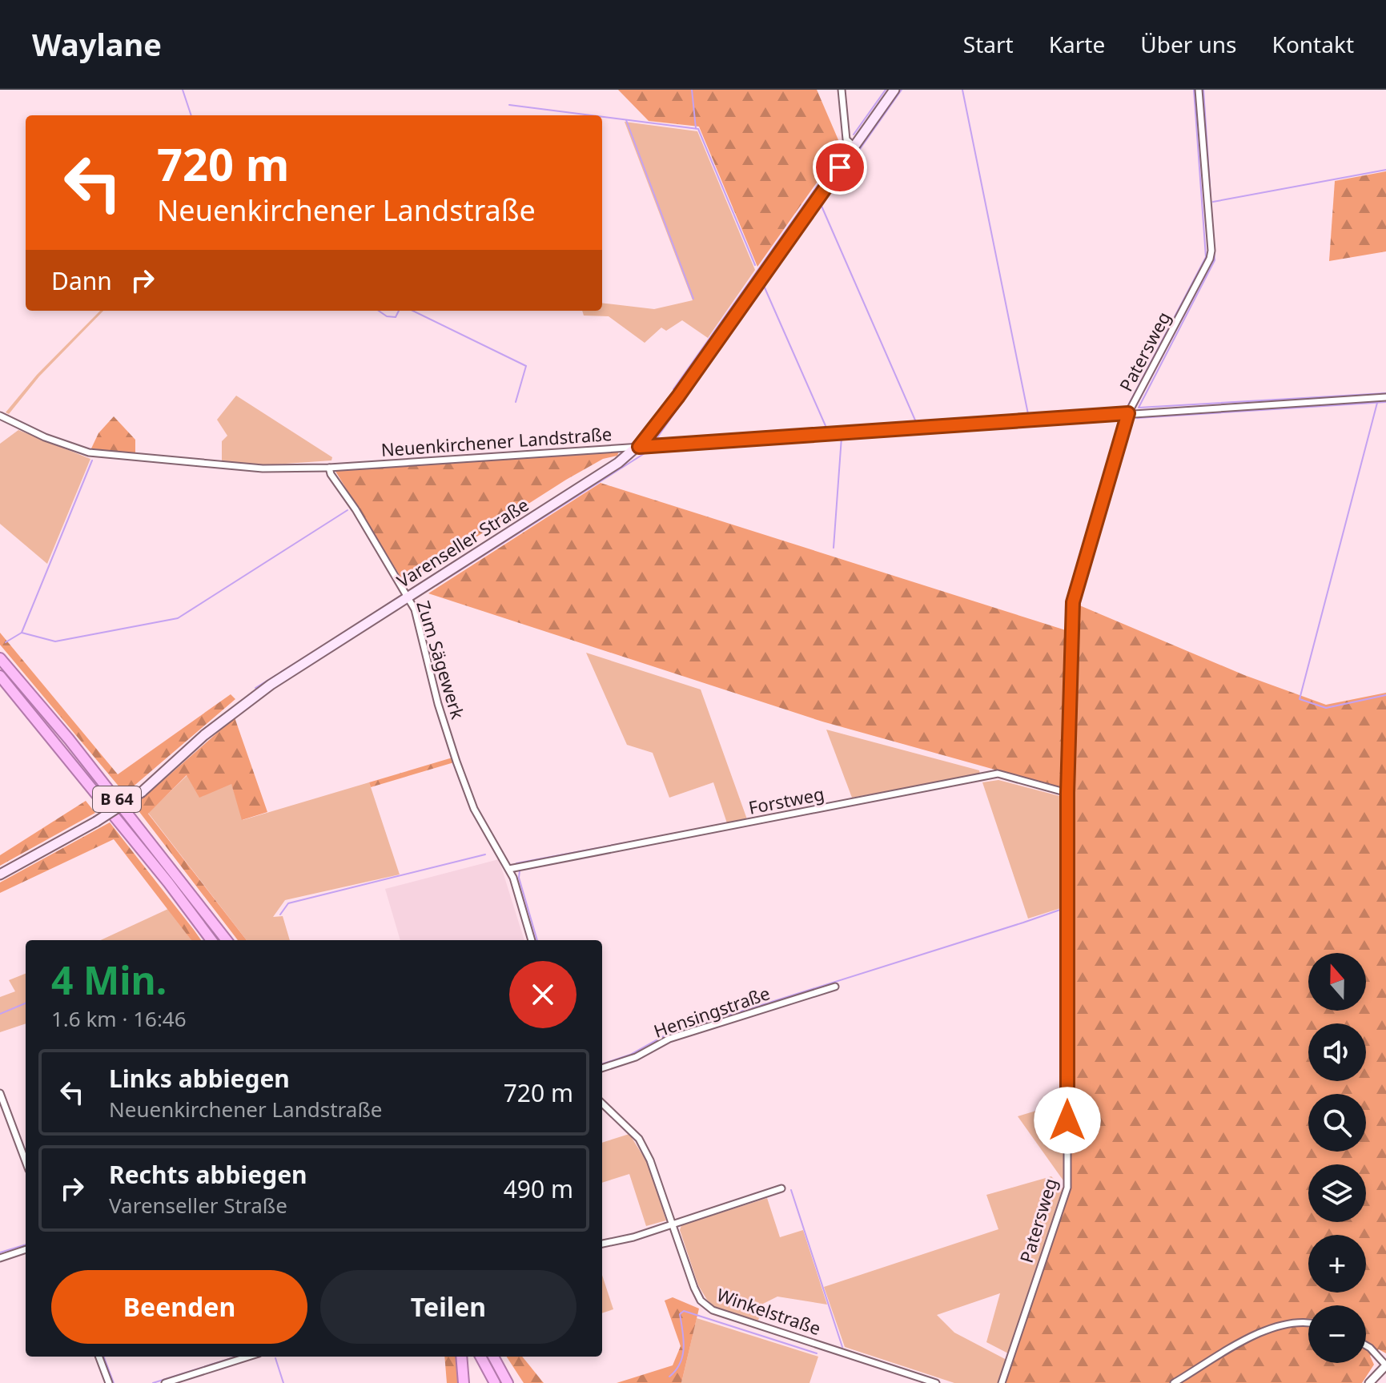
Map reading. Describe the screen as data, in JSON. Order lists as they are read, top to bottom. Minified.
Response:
{"streets":{"highway":["B 64"],"main road":["Varenseller Straße"],"street":["Patersweg","Neuenkirchener Landstraße","Zum Sägewerk","Forstweg","Hensingstraße","Winkelstraße"]},"crossings":[["Patersweg","Neuenkirchener Landstraße"],["Patersweg","Forstweg"],["Neuenkirchener Landstraße","Varenseller Straße"],["Neuenkirchener Landstraße","Zum Sägewerk"],["Varenseller Straße","Zum Sägewerk"],["Zum Sägewerk","Forstweg"]],"north":"top","page":{"header":"Waylane","nav":["Start","Karte","Über uns","Kontakt"],"turn":["720 m","Neuenkirchener Landstraße"],"then":"Dann","heading":["4 Min.","1.6 km · 16:46"],"map_buttons":["+","−"],"list":[{"name":"Links abbiegen","note":"Neuenkirchener Landstraße","value":"720 m"},{"name":"Rechts abbiegen","note":"Varenseller Straße","value":"490 m"}],"buttons":["Beenden","Teilen"]}}
